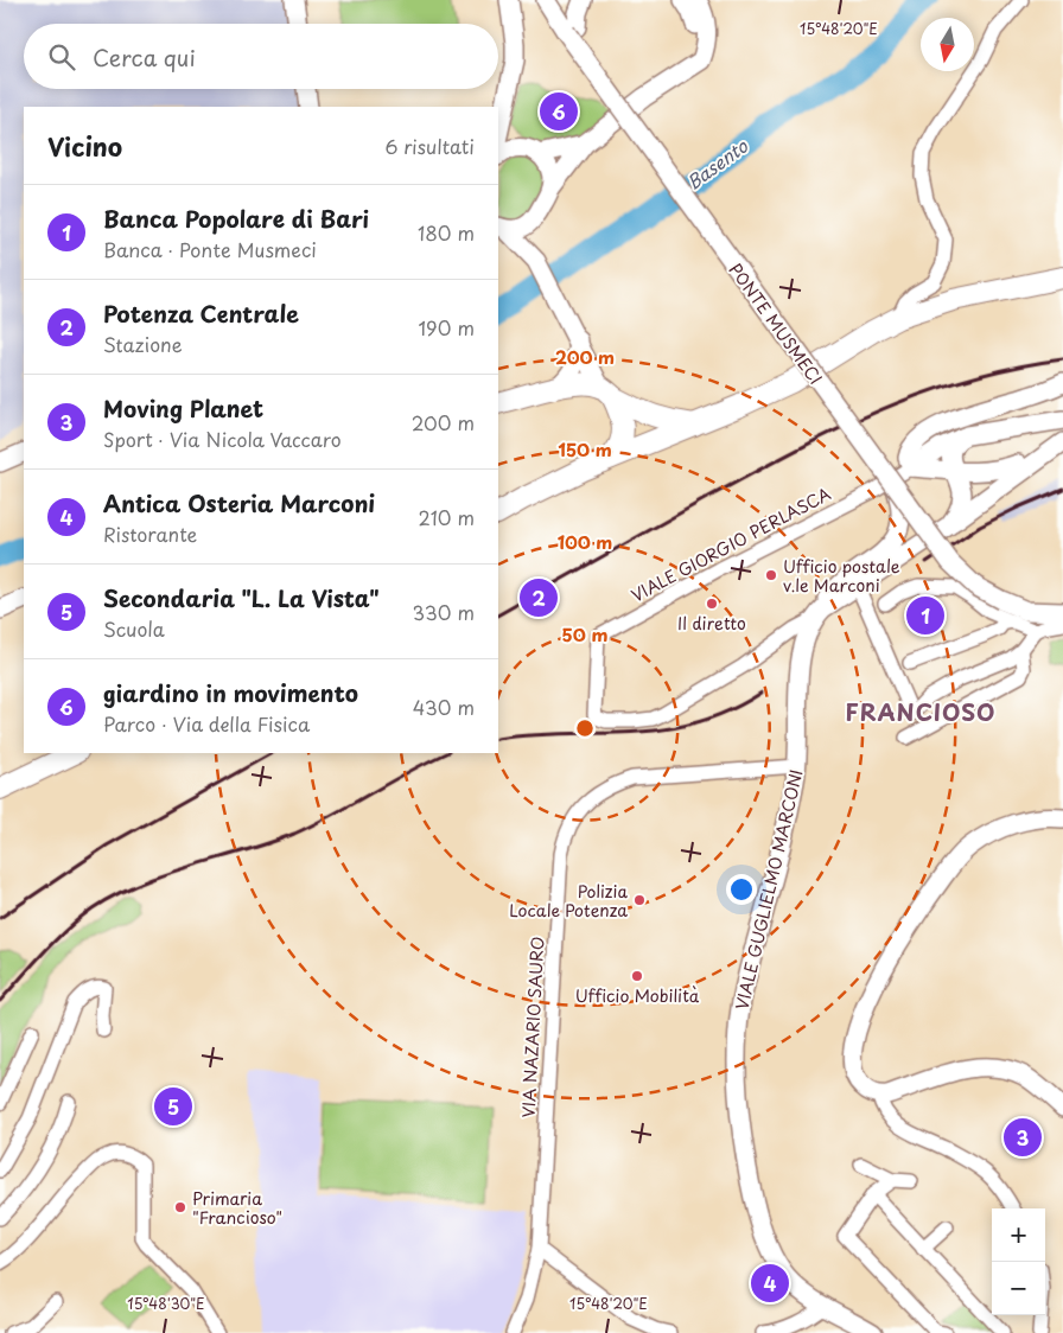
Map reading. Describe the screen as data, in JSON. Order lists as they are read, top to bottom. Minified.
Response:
{"streets":{"street":["PONTE MUSMECI","VIALE GIORGIO PERLASCA","VIALE GUGLIELMO MARCONI","VIA NAZARIO SAURO"]},"crossings":[["PONTE MUSMECI","VIALE GIORGIO PERLASCA"],["PONTE MUSMECI","VIALE GUGLIELMO MARCONI"],["VIALE GIORGIO PERLASCA","VIALE GUGLIELMO MARCONI"],["VIALE GUGLIELMO MARCONI","VIA NAZARIO SAURO"]],"districts":["FRANCIOSO"],"water":["Basento"],"places":["Ufficio postale v.le Marconi","Il diretto","Polizia Locale Potenza","Ufficio Mobilità","Primaria \"Francioso\""],"north":"bottom","page":{"search":"Cerca qui","pins":["6","2","1","5","3","4"],"heading":["Vicino","6 risultati"],"list":[{"mark":"1","name":"Banca Popolare di Bari","note":"Banca · Ponte Musmeci","value":"180 m"},{"mark":"2","name":"Potenza Centrale","note":"Stazione","value":"190 m"},{"mark":"3","name":"Moving Planet","note":"Sport · Via Nicola Vaccaro","value":"200 m"},{"mark":"4","name":"Antica Osteria Marconi","note":"Ristorante","value":"210 m"},{"mark":"5","name":"Secondaria \"L. La Vista\"","note":"Scuola","value":"330 m"},{"mark":"6","name":"giardino in movimento","note":"Parco · Via della Fisica","value":"430 m"}],"map_buttons":["+","−"]},"coordinates":["15°48'20\"E","15°48'30\"E"],"rings":["200 m","150 m","100 m","50 m"]}
